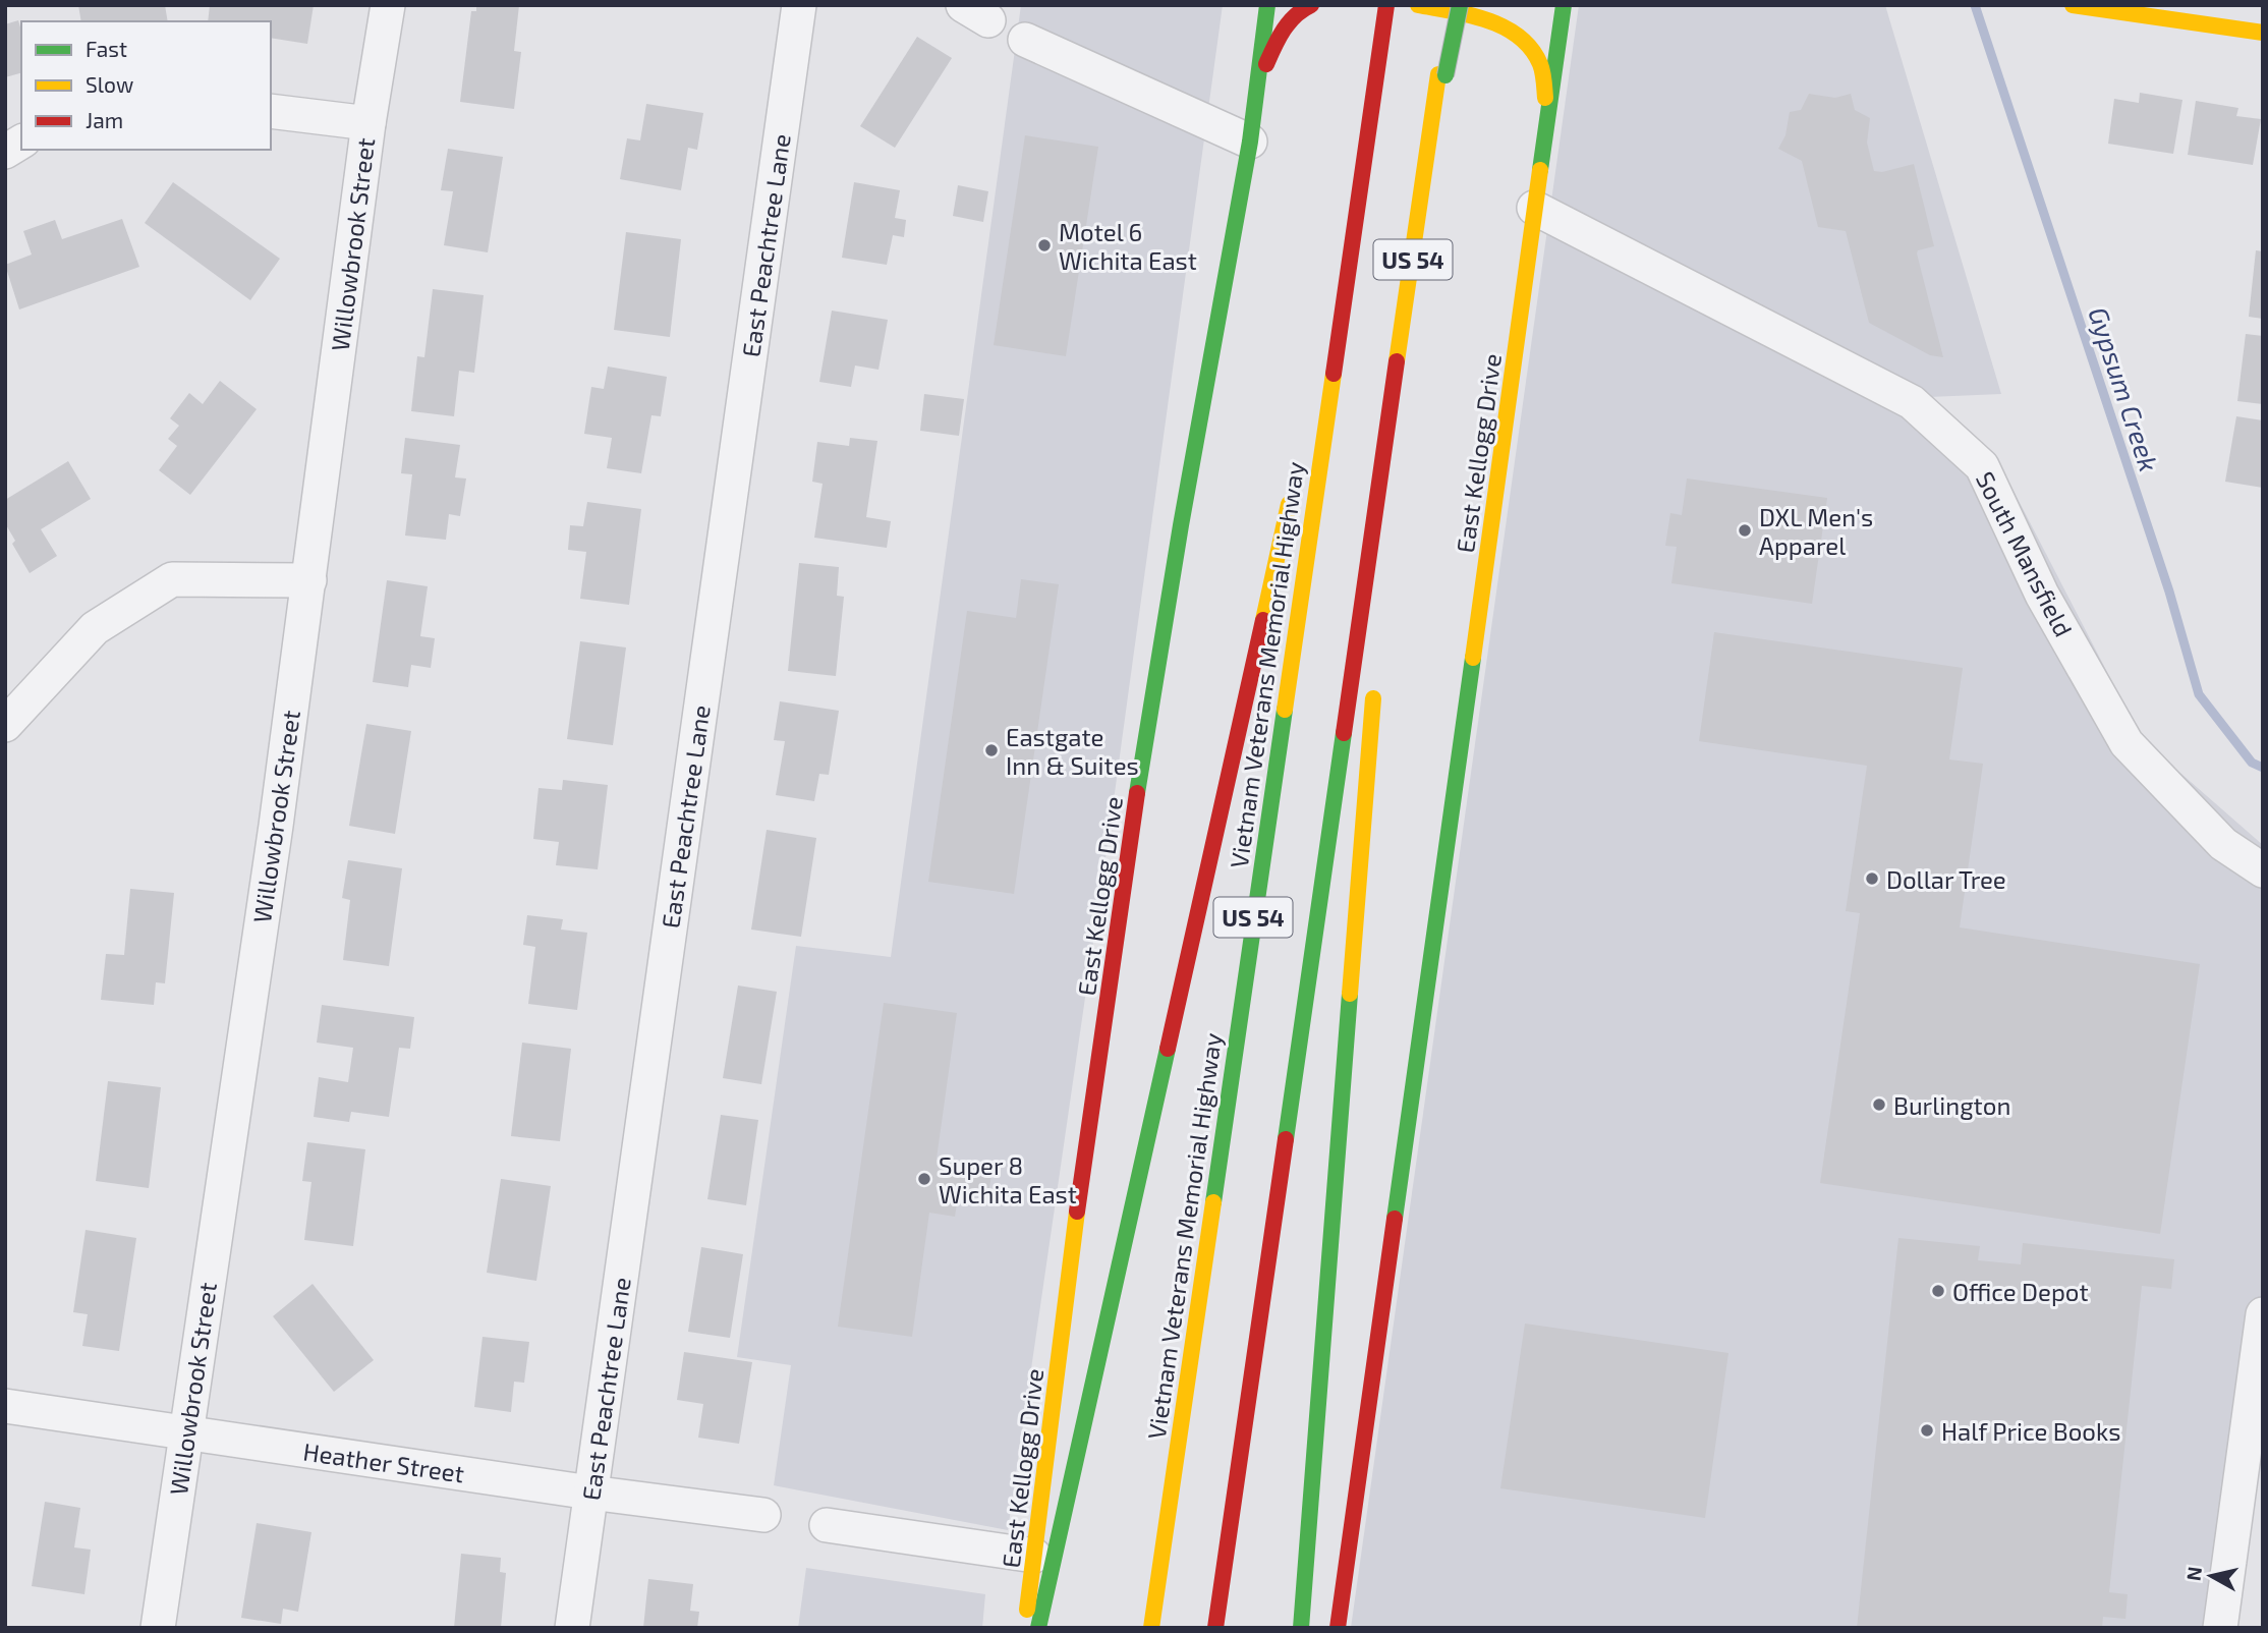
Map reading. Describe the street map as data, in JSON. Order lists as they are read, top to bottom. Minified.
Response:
{"streets":{"main road":["US 54","East Kellogg Drive","Vietnam Veterans Memorial Highway"],"street":["Willowbrook Street","East Peachtree Lane","South Mansfield","Heather Street"]},"crossings":[["Willowbrook Street","Heather Street"],["East Peachtree Lane","Heather Street"],["East Kellogg Drive","South Mansfield"]],"water":["Gypsum Creek"],"places":["Motel 6 Wichita East","DXL Men's Apparel","Eastgate Inn & Suites","Dollar Tree","Burlington","Super 8 Wichita East","Office Depot","Half Price Books"],"legend":["Fast","Slow","Jam"],"north":"left"}
